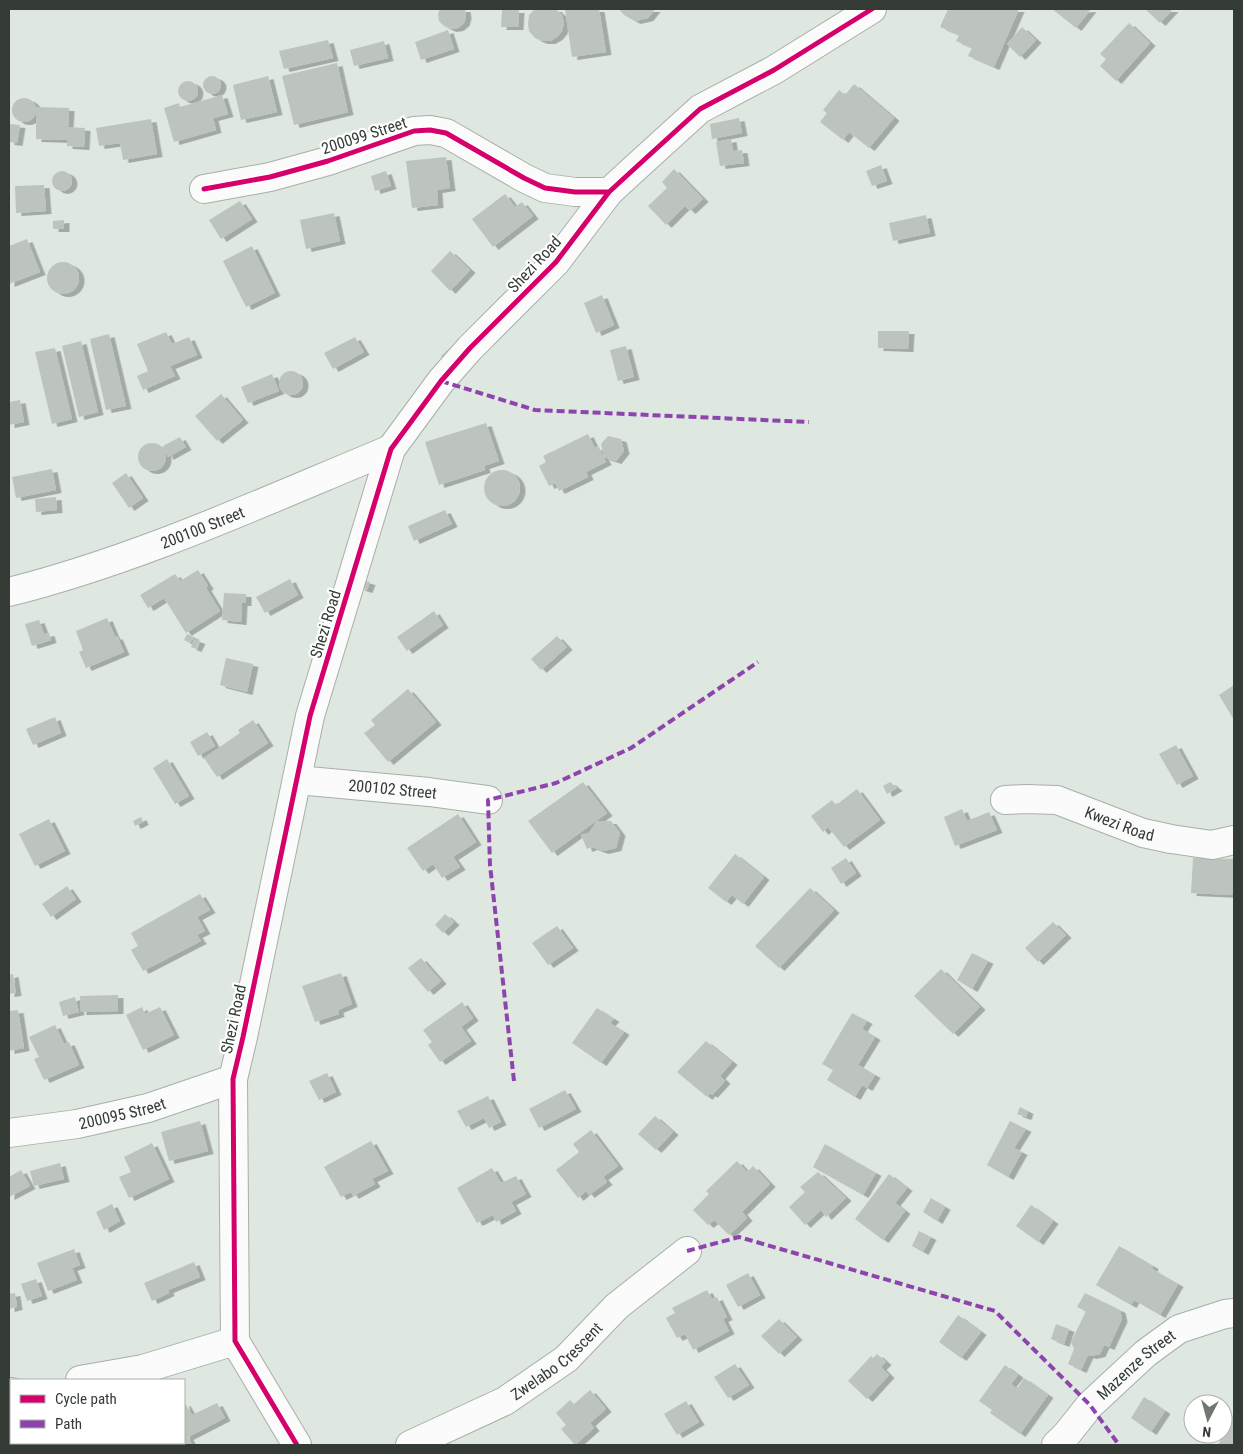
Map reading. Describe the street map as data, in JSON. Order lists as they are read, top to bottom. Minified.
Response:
{"streets":{"street":["200099 Street","Shezi Road","200100 Street","200102 Street","Kwezi Road","200095 Street","Zwelabo Crescent","Mazenze Street"]},"crossings":[["200099 Street","Shezi Road"],["Shezi Road","200100 Street"],["Shezi Road","200102 Street"],["Shezi Road","200095 Street"]],"legend":["Cycle path","Path"],"north":"bottom"}
